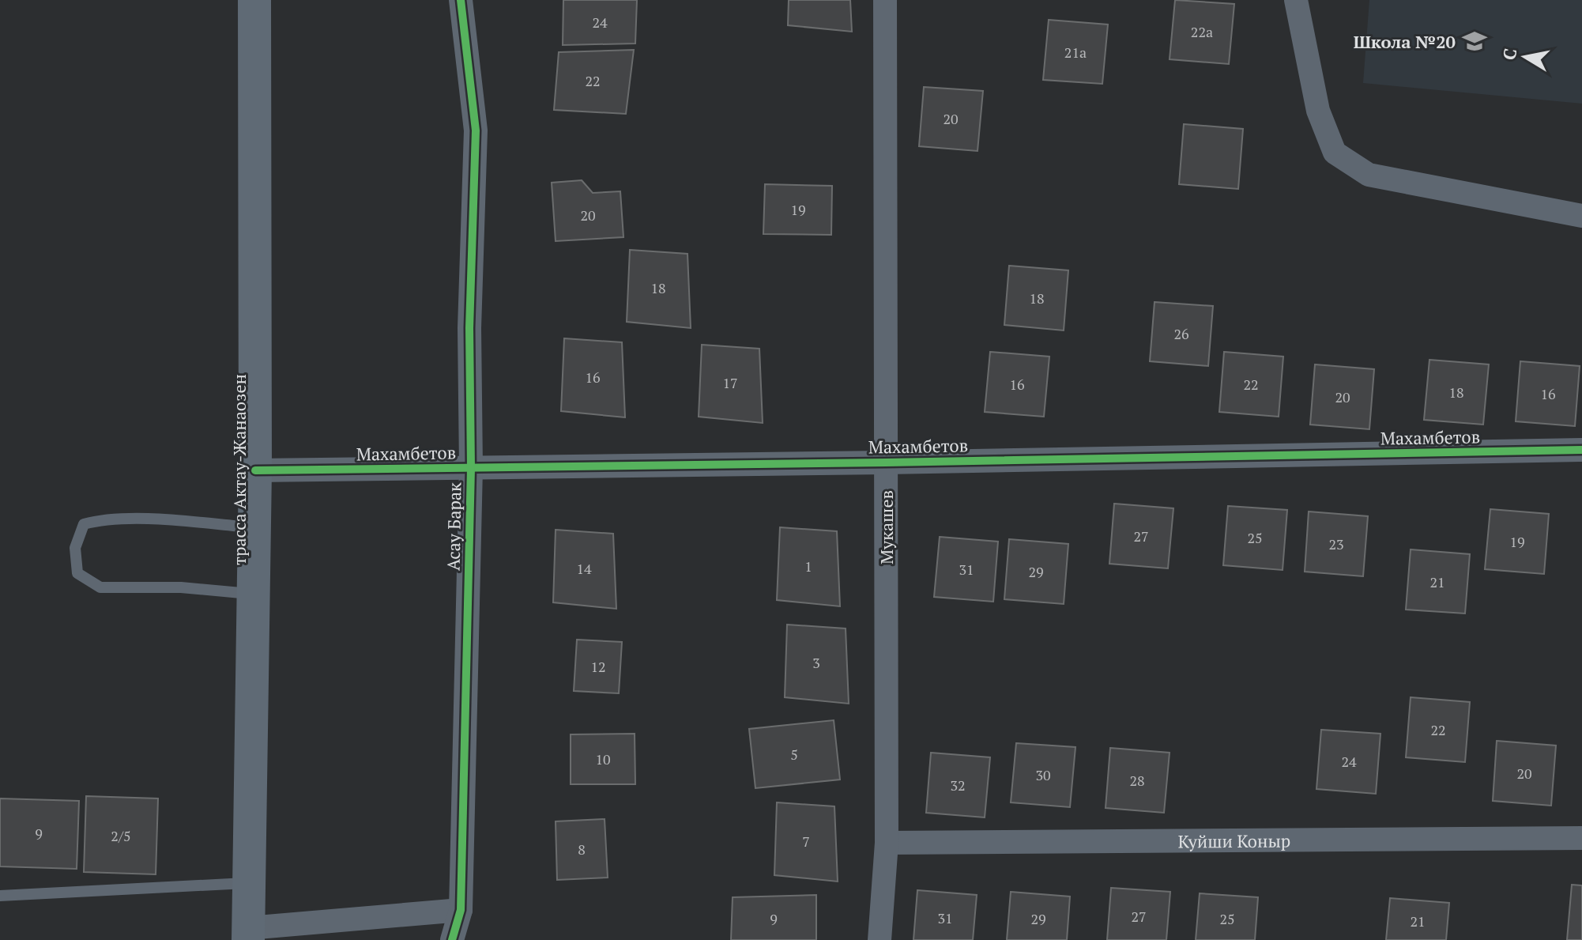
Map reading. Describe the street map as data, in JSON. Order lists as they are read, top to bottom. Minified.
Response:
{"streets":{"main road":["трасса Актау-Жанаозен"],"street":["Махамбетов","Асау Барак","Мукашев","Куйши Коныр"]},"crossings":[["Махамбетов","трасса Актау-Жанаозен"],["Махамбетов","Асау Барак"],["Махамбетов","Мукашев"],["Мукашев","Куйши Коныр"]],"places":{"school or university":["Школа №20"]},"house_numbers":["24","22а","21а","22","20","19","20","18","18","26","16","17","16","22","18","16","20","27","25","19","23","1","14","31","29","21","3","12","22","5","10","24","20","30","28","32","9","2/5","7","8","27","31","9","29","25","21"],"north":"left"}
